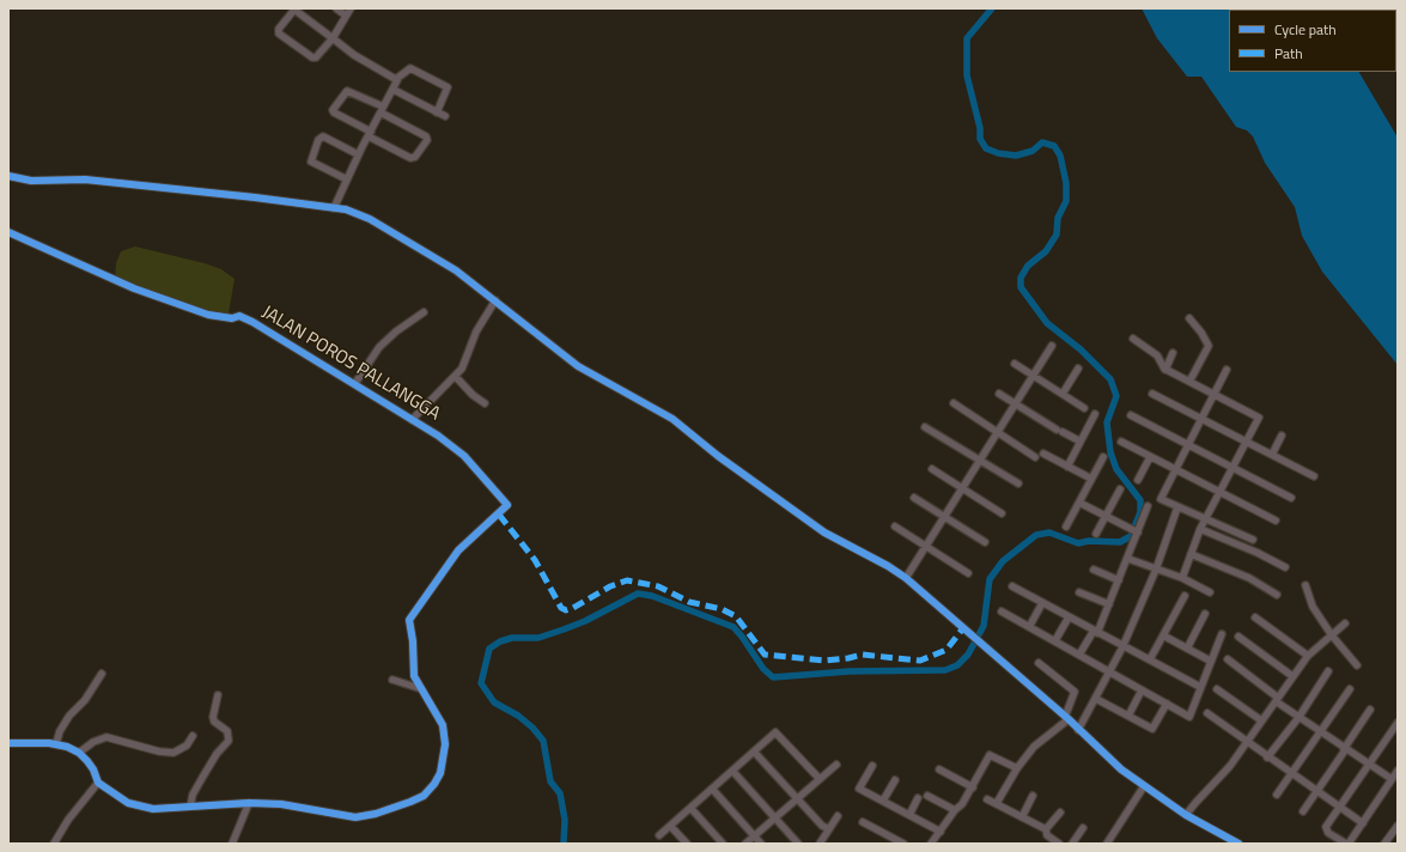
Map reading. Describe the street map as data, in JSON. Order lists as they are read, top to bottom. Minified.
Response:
{"streets":{"street":["JALAN POROS PALLANGGA"]},"legend":["Cycle path","Path"]}
